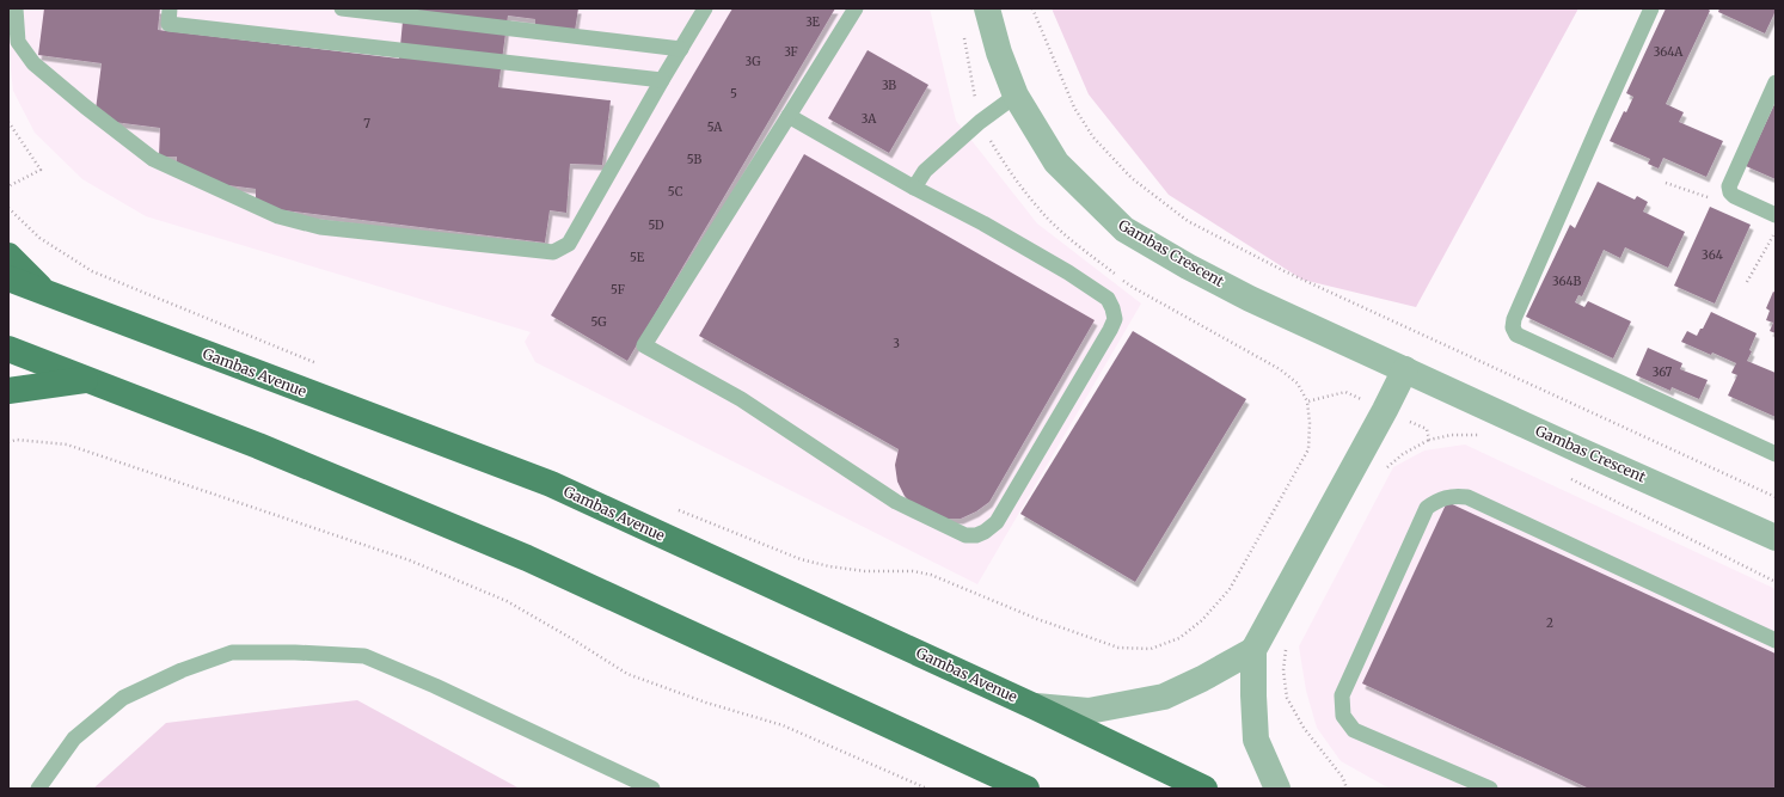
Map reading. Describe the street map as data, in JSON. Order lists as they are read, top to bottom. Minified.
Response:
{"streets":{"main road":["Gambas Avenue"],"street":["Gambas Crescent"]},"house_numbers":["3E","3F","364A","3G","3B","5","3A","7","5A","5B","5C","5D","364","5E","364B","5F","5G","3","367","2"]}
